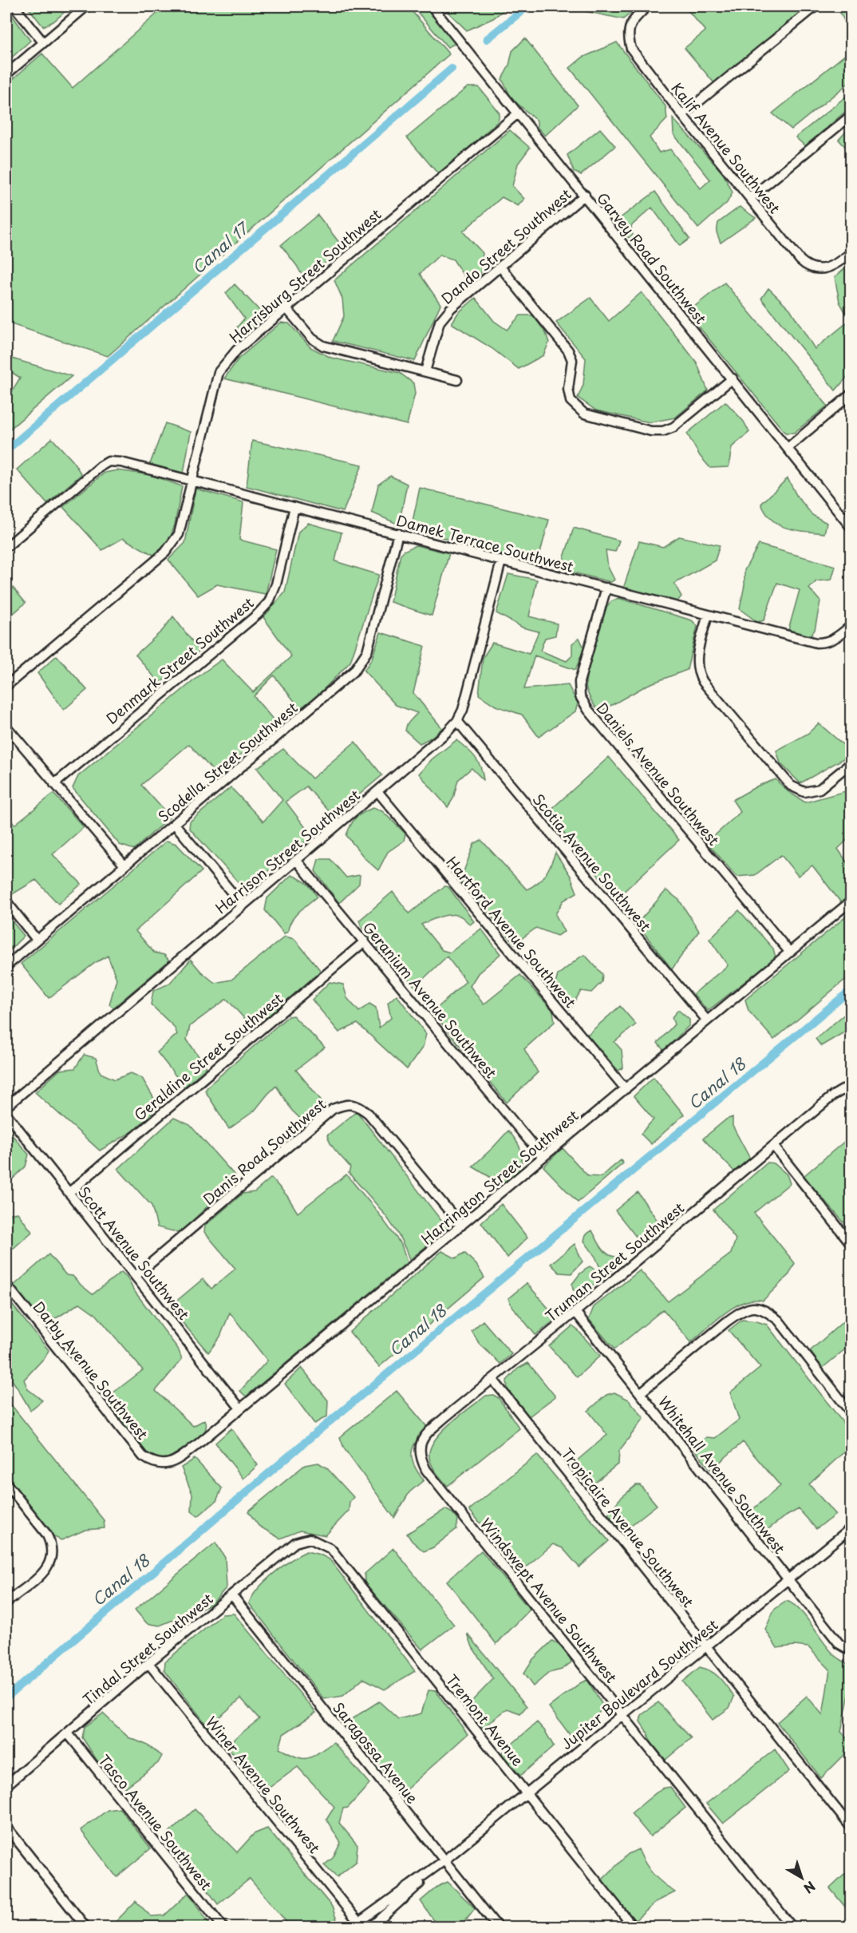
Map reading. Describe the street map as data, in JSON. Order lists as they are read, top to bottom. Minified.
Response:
{"streets":{"street":["Kalif Avenue Southwest","Dando Street Southwest","Garvey Road Southwest","Harrisburg Street Southwest","Damek Terrace Southwest","Denmark Street Southwest","Scodella Street Southwest","Daniels Avenue Southwest","Harrison Street Southwest","Scotia Avenue Southwest","Hartford Avenue Southwest","Geranium Avenue Southwest","Geraldine Street Southwest","Danis Road Southwest","Harrington Street Southwest","Scott Avenue Southwest","Truman Street Southwest","Darby Avenue Southwest","Whitehall Avenue Southwest","Tropicaire Avenue Southwest","Windswept Avenue Southwest","Tindal Street Southwest","Jupiter Boulevard Southwest","Tremont Avenue","Saragossa Avenue","Winer Avenue Southwest","Tasco Avenue Southwest"]},"crossings":[["Dando Street Southwest","Garvey Road Southwest"],["Garvey Road Southwest","Harrisburg Street Southwest"],["Harrisburg Street Southwest","Damek Terrace Southwest"],["Damek Terrace Southwest","Denmark Street Southwest"],["Damek Terrace Southwest","Scodella Street Southwest"],["Damek Terrace Southwest","Daniels Avenue Southwest"],["Damek Terrace Southwest","Harrison Street Southwest"],["Daniels Avenue Southwest","Harrington Street Southwest"],["Harrison Street Southwest","Scotia Avenue Southwest"],["Harrison Street Southwest","Hartford Avenue Southwest"],["Harrison Street Southwest","Geranium Avenue Southwest"],["Scotia Avenue Southwest","Harrington Street Southwest"],["Hartford Avenue Southwest","Harrington Street Southwest"],["Geranium Avenue Southwest","Geraldine Street Southwest"],["Geranium Avenue Southwest","Harrington Street Southwest"],["Geraldine Street Southwest","Scott Avenue Southwest"],["Danis Road Southwest","Harrington Street Southwest"],["Danis Road Southwest","Scott Avenue Southwest"],["Harrington Street Southwest","Scott Avenue Southwest"],["Harrington Street Southwest","Darby Avenue Southwest"],["Truman Street Southwest","Whitehall Avenue Southwest"],["Truman Street Southwest","Tropicaire Avenue Southwest"],["Truman Street Southwest","Windswept Avenue Southwest"],["Whitehall Avenue Southwest","Jupiter Boulevard Southwest"],["Tropicaire Avenue Southwest","Jupiter Boulevard Southwest"],["Windswept Avenue Southwest","Jupiter Boulevard Southwest"],["Tindal Street Southwest","Tremont Avenue"],["Tindal Street Southwest","Saragossa Avenue"],["Tindal Street Southwest","Winer Avenue Southwest"],["Tindal Street Southwest","Tasco Avenue Southwest"],["Jupiter Boulevard Southwest","Tremont Avenue"],["Jupiter Boulevard Southwest","Saragossa Avenue"],["Jupiter Boulevard Southwest","Winer Avenue Southwest"]],"water":["Canal 17","Canal 18"],"north":"bottom right"}
